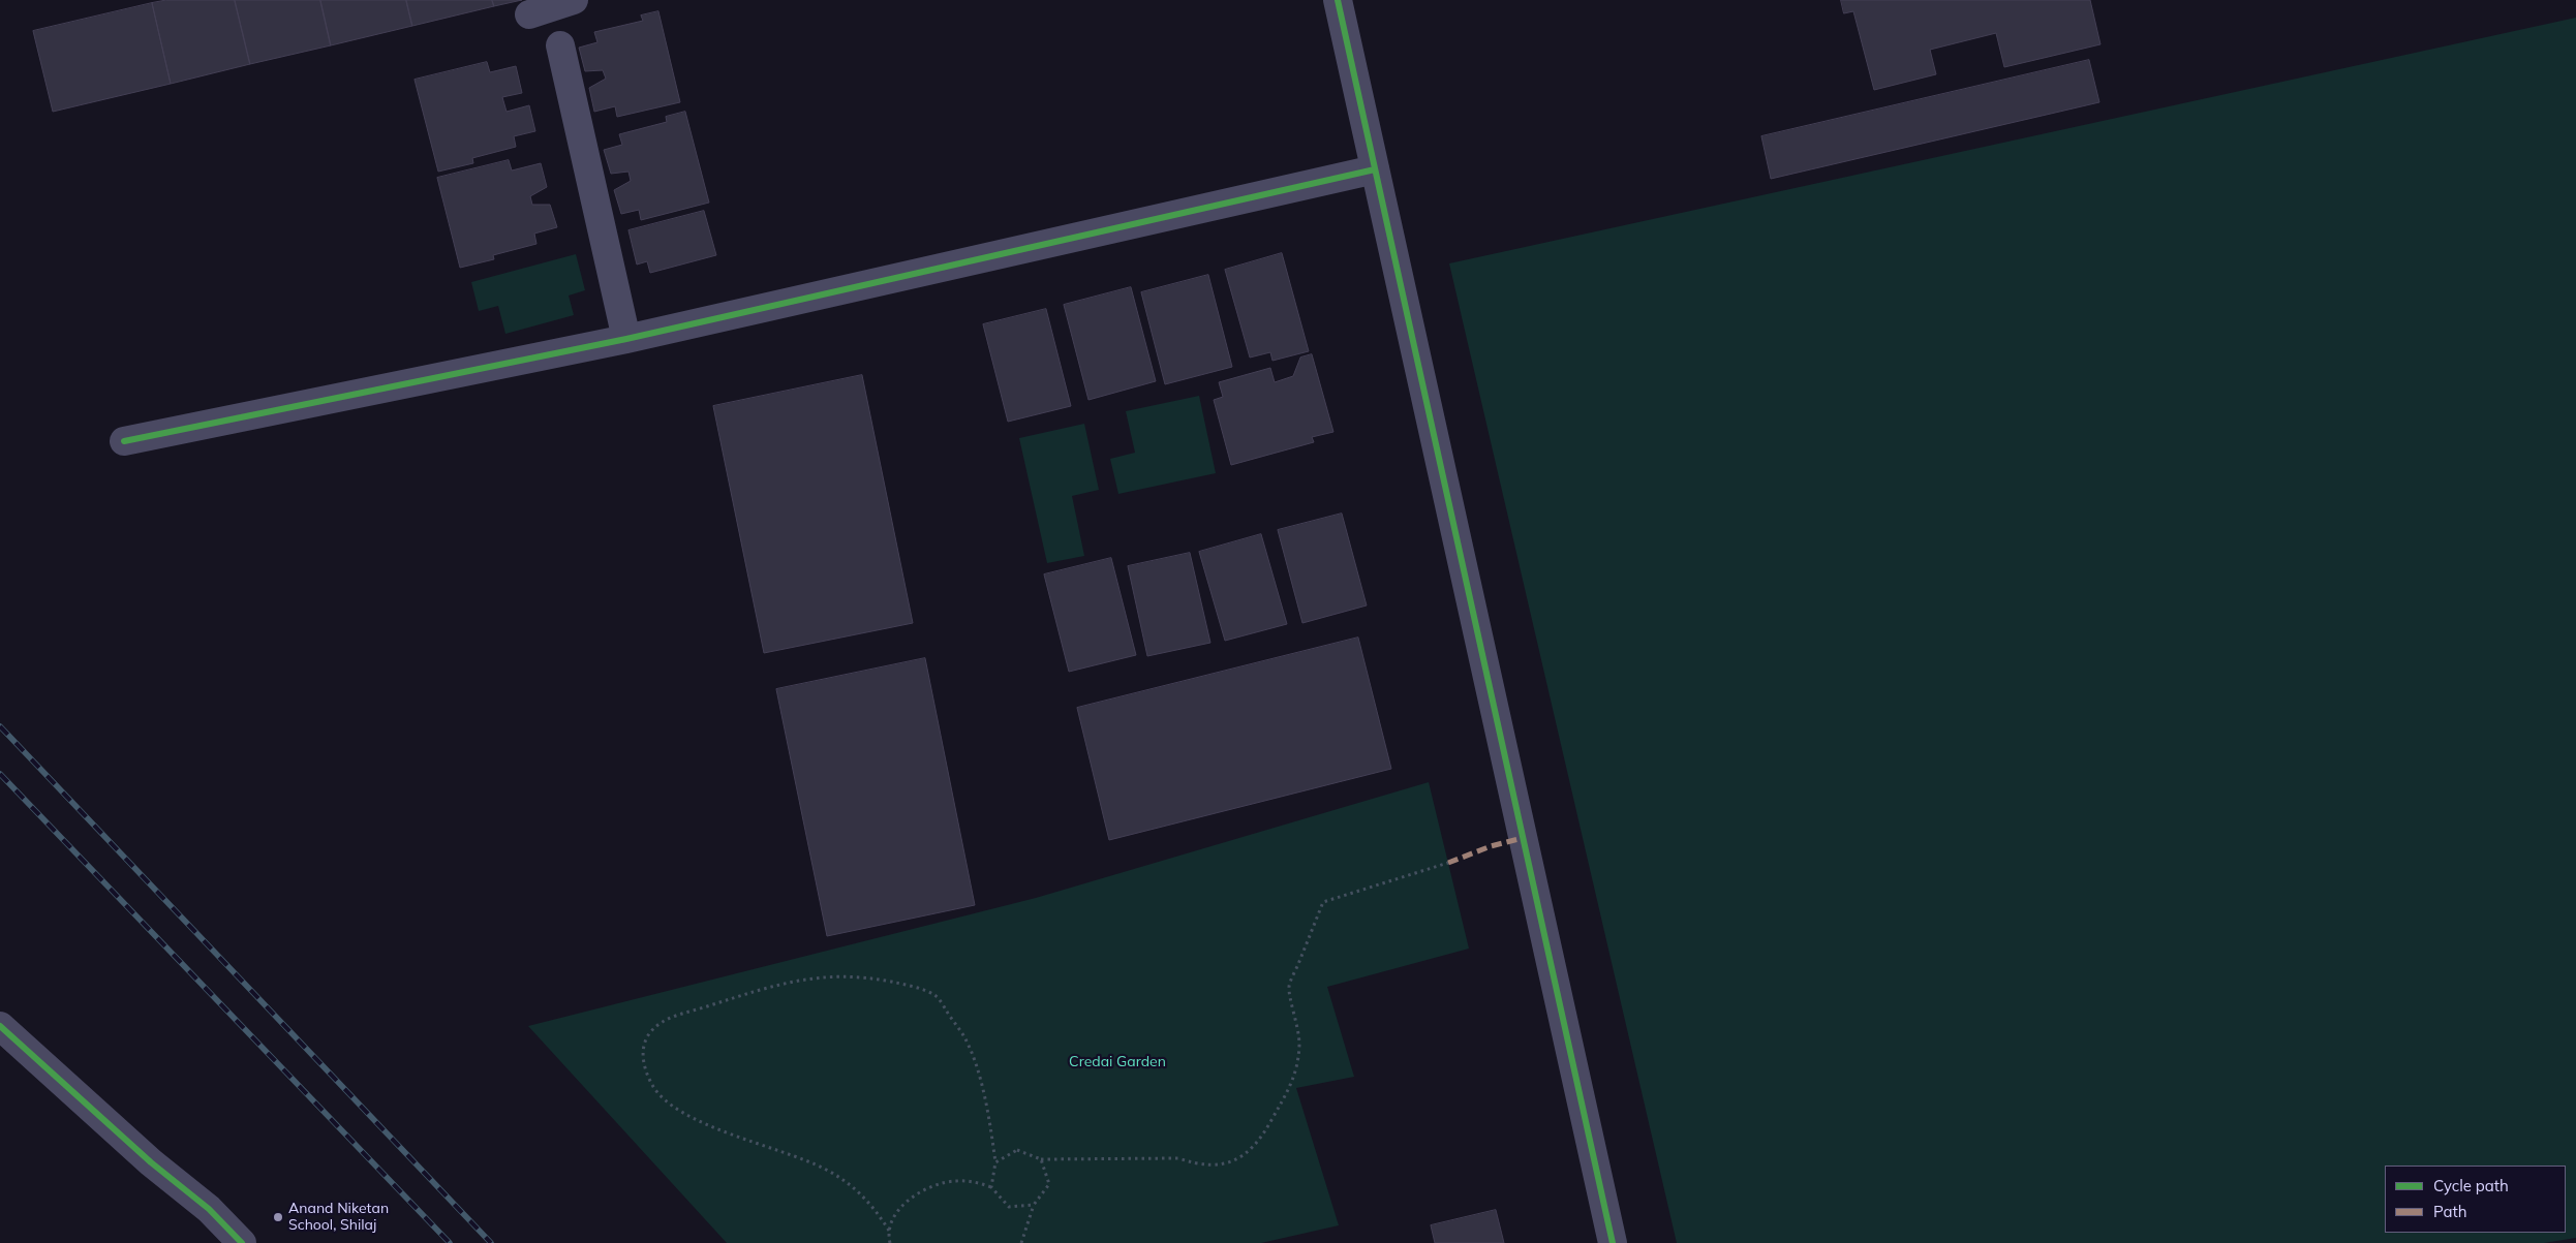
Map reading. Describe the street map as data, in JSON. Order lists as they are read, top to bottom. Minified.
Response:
{"parks":["Credai Garden"],"places":["Anand Niketan School, Shilaj"],"legend":["Cycle path","Path"]}
